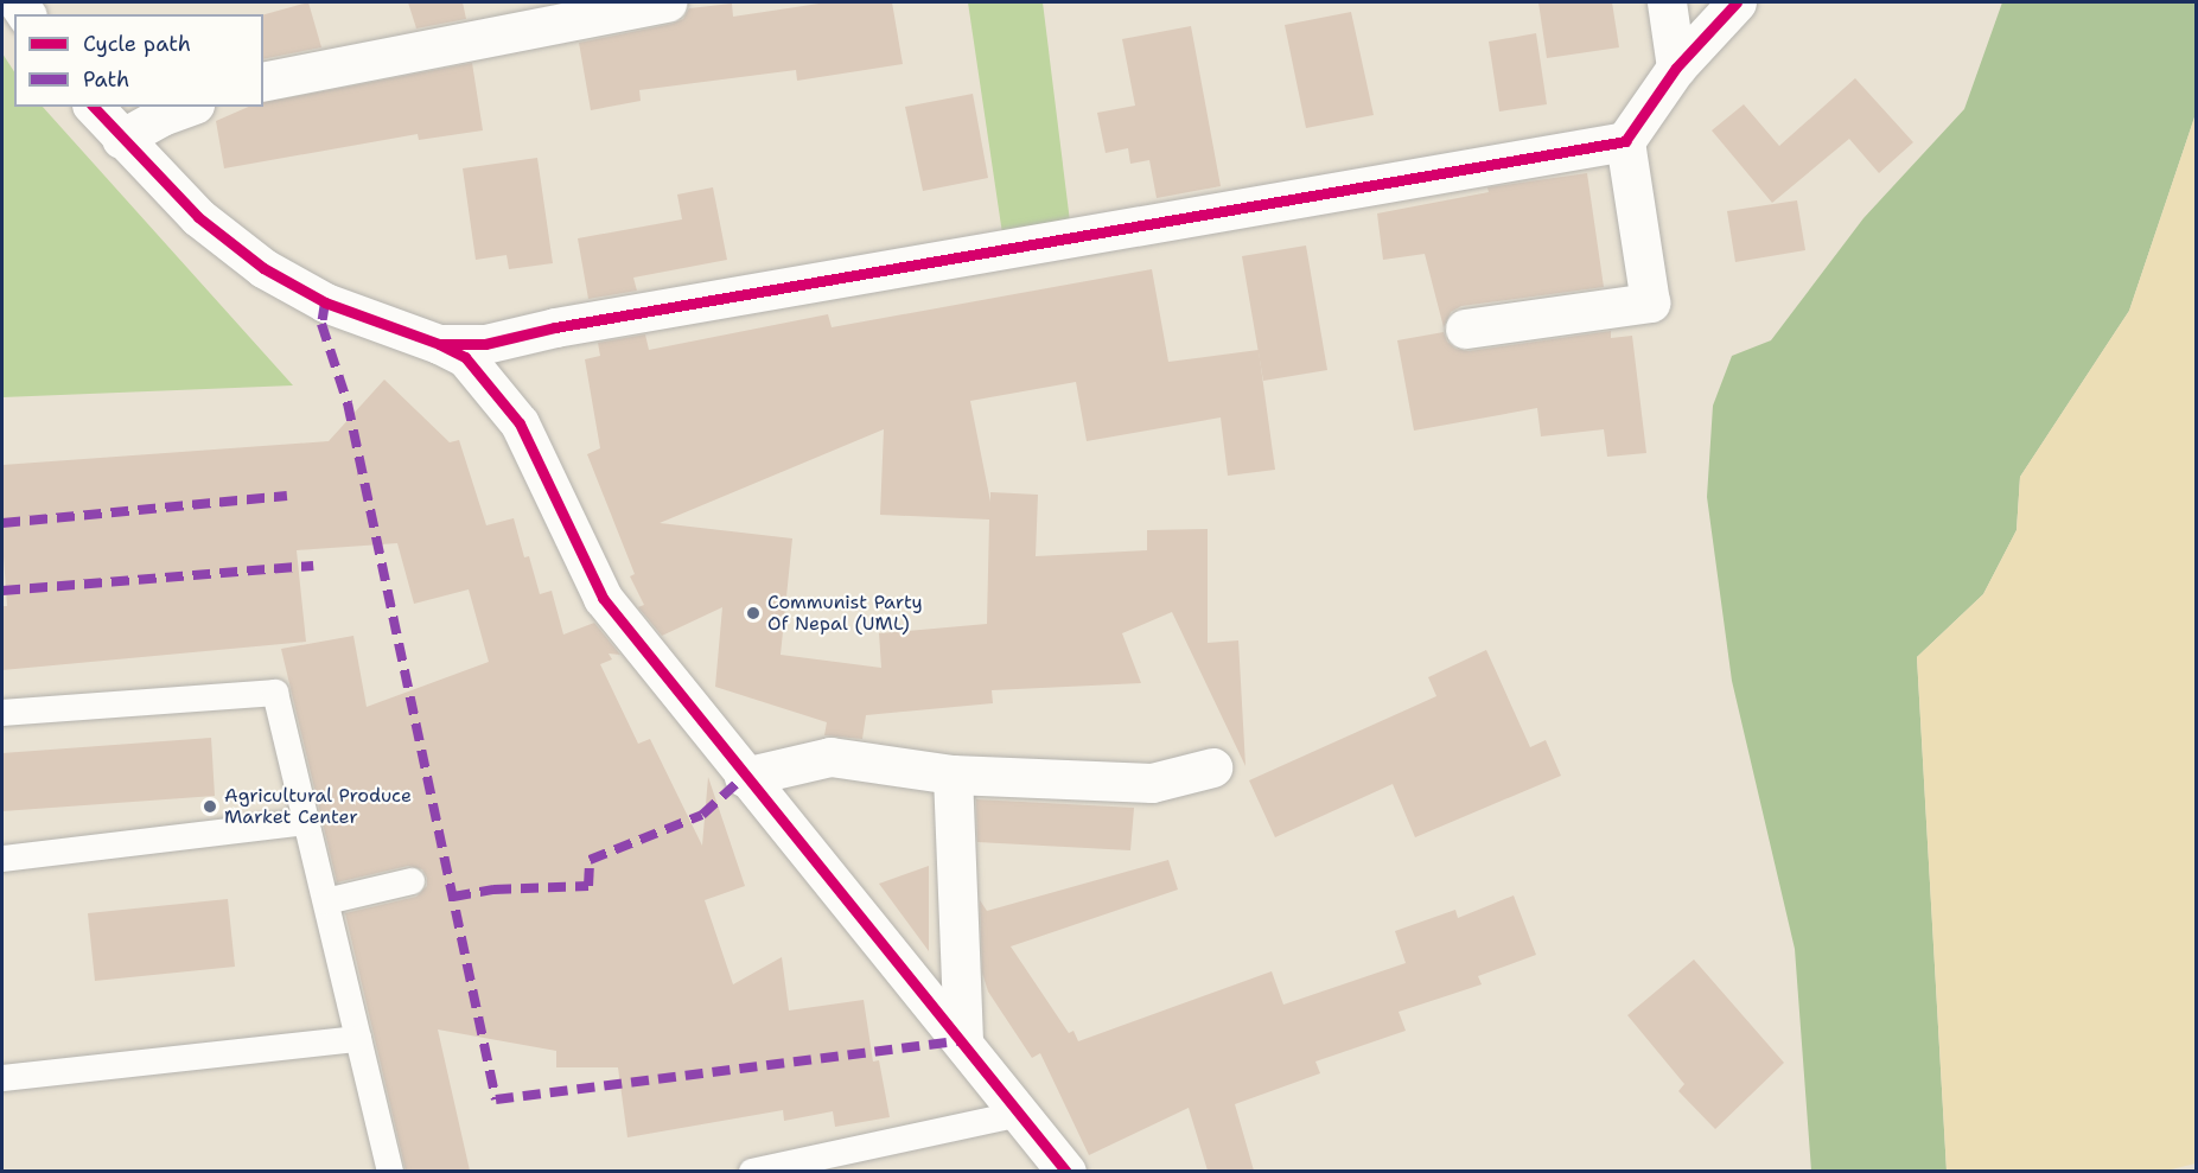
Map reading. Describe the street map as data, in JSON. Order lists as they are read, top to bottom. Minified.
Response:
{"places":["Communist Party Of Nepal (UML)","Agricultural Produce Market Center"],"legend":["Cycle path","Path"]}
